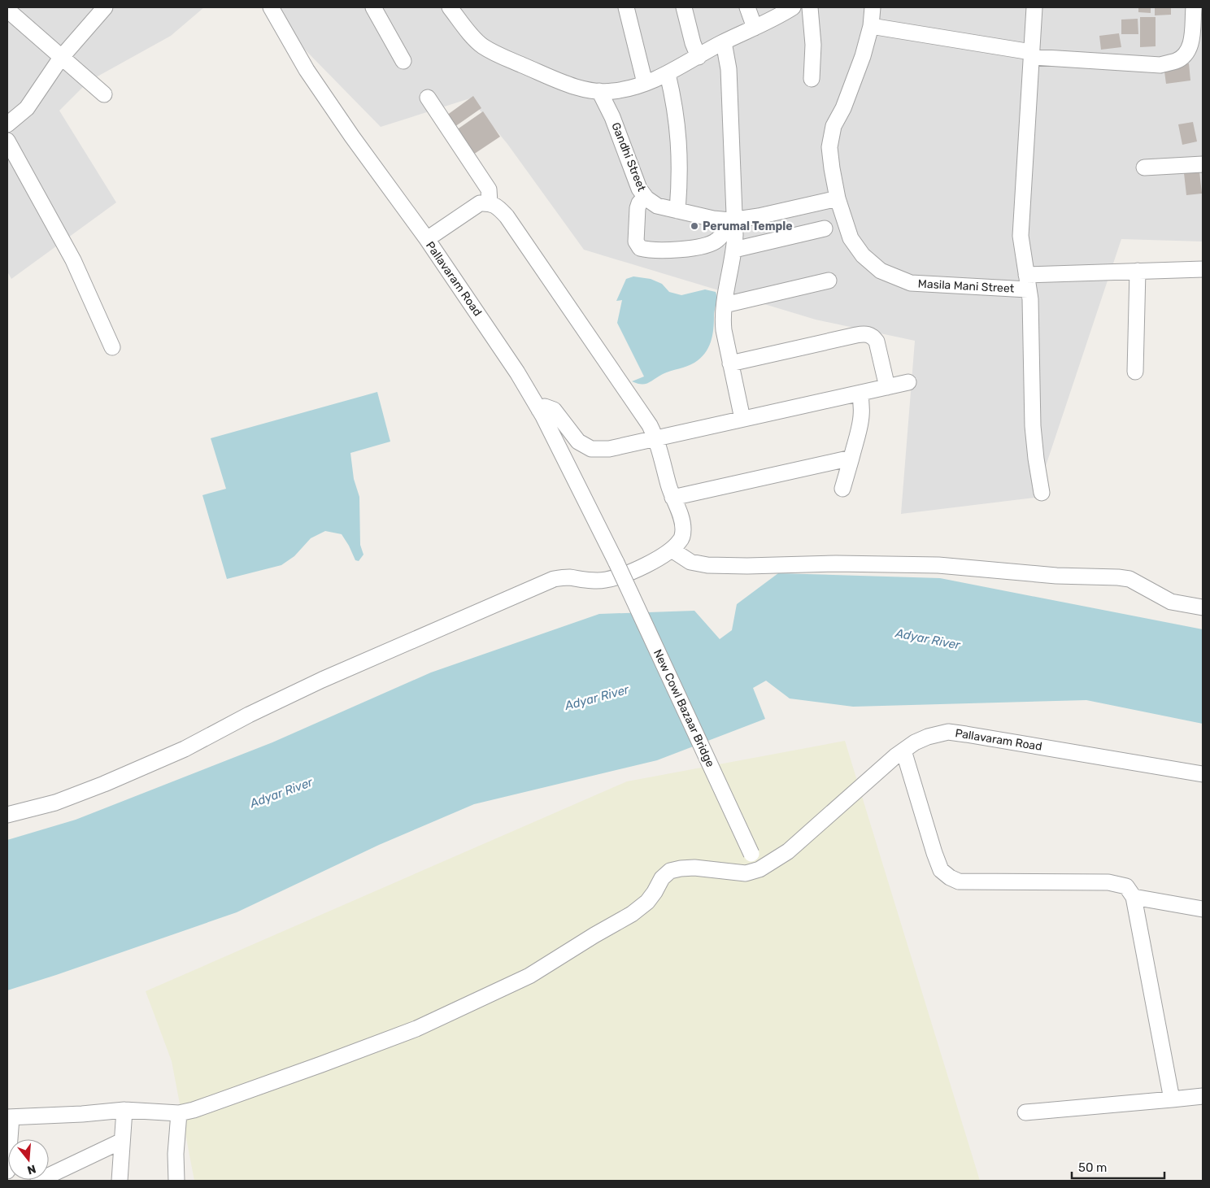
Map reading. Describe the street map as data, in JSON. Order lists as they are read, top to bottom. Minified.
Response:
{"streets":{"street":["Gandhi Street","Pallavaram Road","Masila Mani Street","New Cowl Bazaar Bridge"]},"crossings":[["Gandhi Street","Masila Mani Street"],["Pallavaram Road","New Cowl Bazaar Bridge"]],"water":["Adyar River"],"places":["Perumal Temple"],"scale_bar":"50 m","north":"bottom"}
